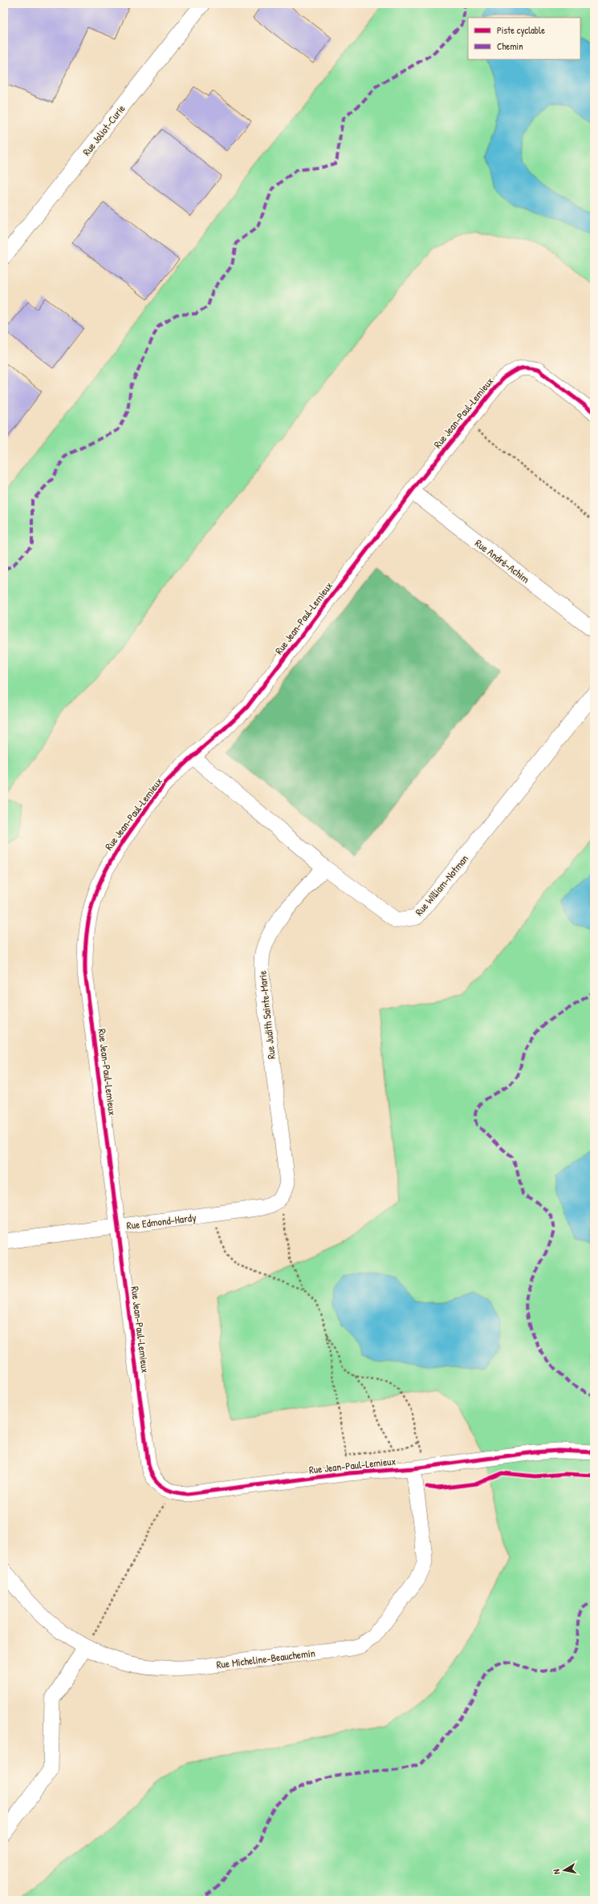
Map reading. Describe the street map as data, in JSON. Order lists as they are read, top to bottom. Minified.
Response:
{"streets":{"street":["Rue Joliot-Curie","Rue Jean-Paul-Lemieux","Rue André-Achim","Rue William-Notman","Rue Judith Sainte-Marie","Rue Edmond-Hardy","Rue Micheline-Beauchemin"]},"crossings":[["Rue Jean-Paul-Lemieux","Rue André-Achim"],["Rue Jean-Paul-Lemieux","Rue William-Notman"],["Rue Jean-Paul-Lemieux","Rue Edmond-Hardy"],["Rue Jean-Paul-Lemieux","Rue Micheline-Beauchemin"],["Rue William-Notman","Rue Judith Sainte-Marie"],["Rue Judith Sainte-Marie","Rue Edmond-Hardy"]],"legend":["Piste cyclable","Chemin"],"north":"left"}
